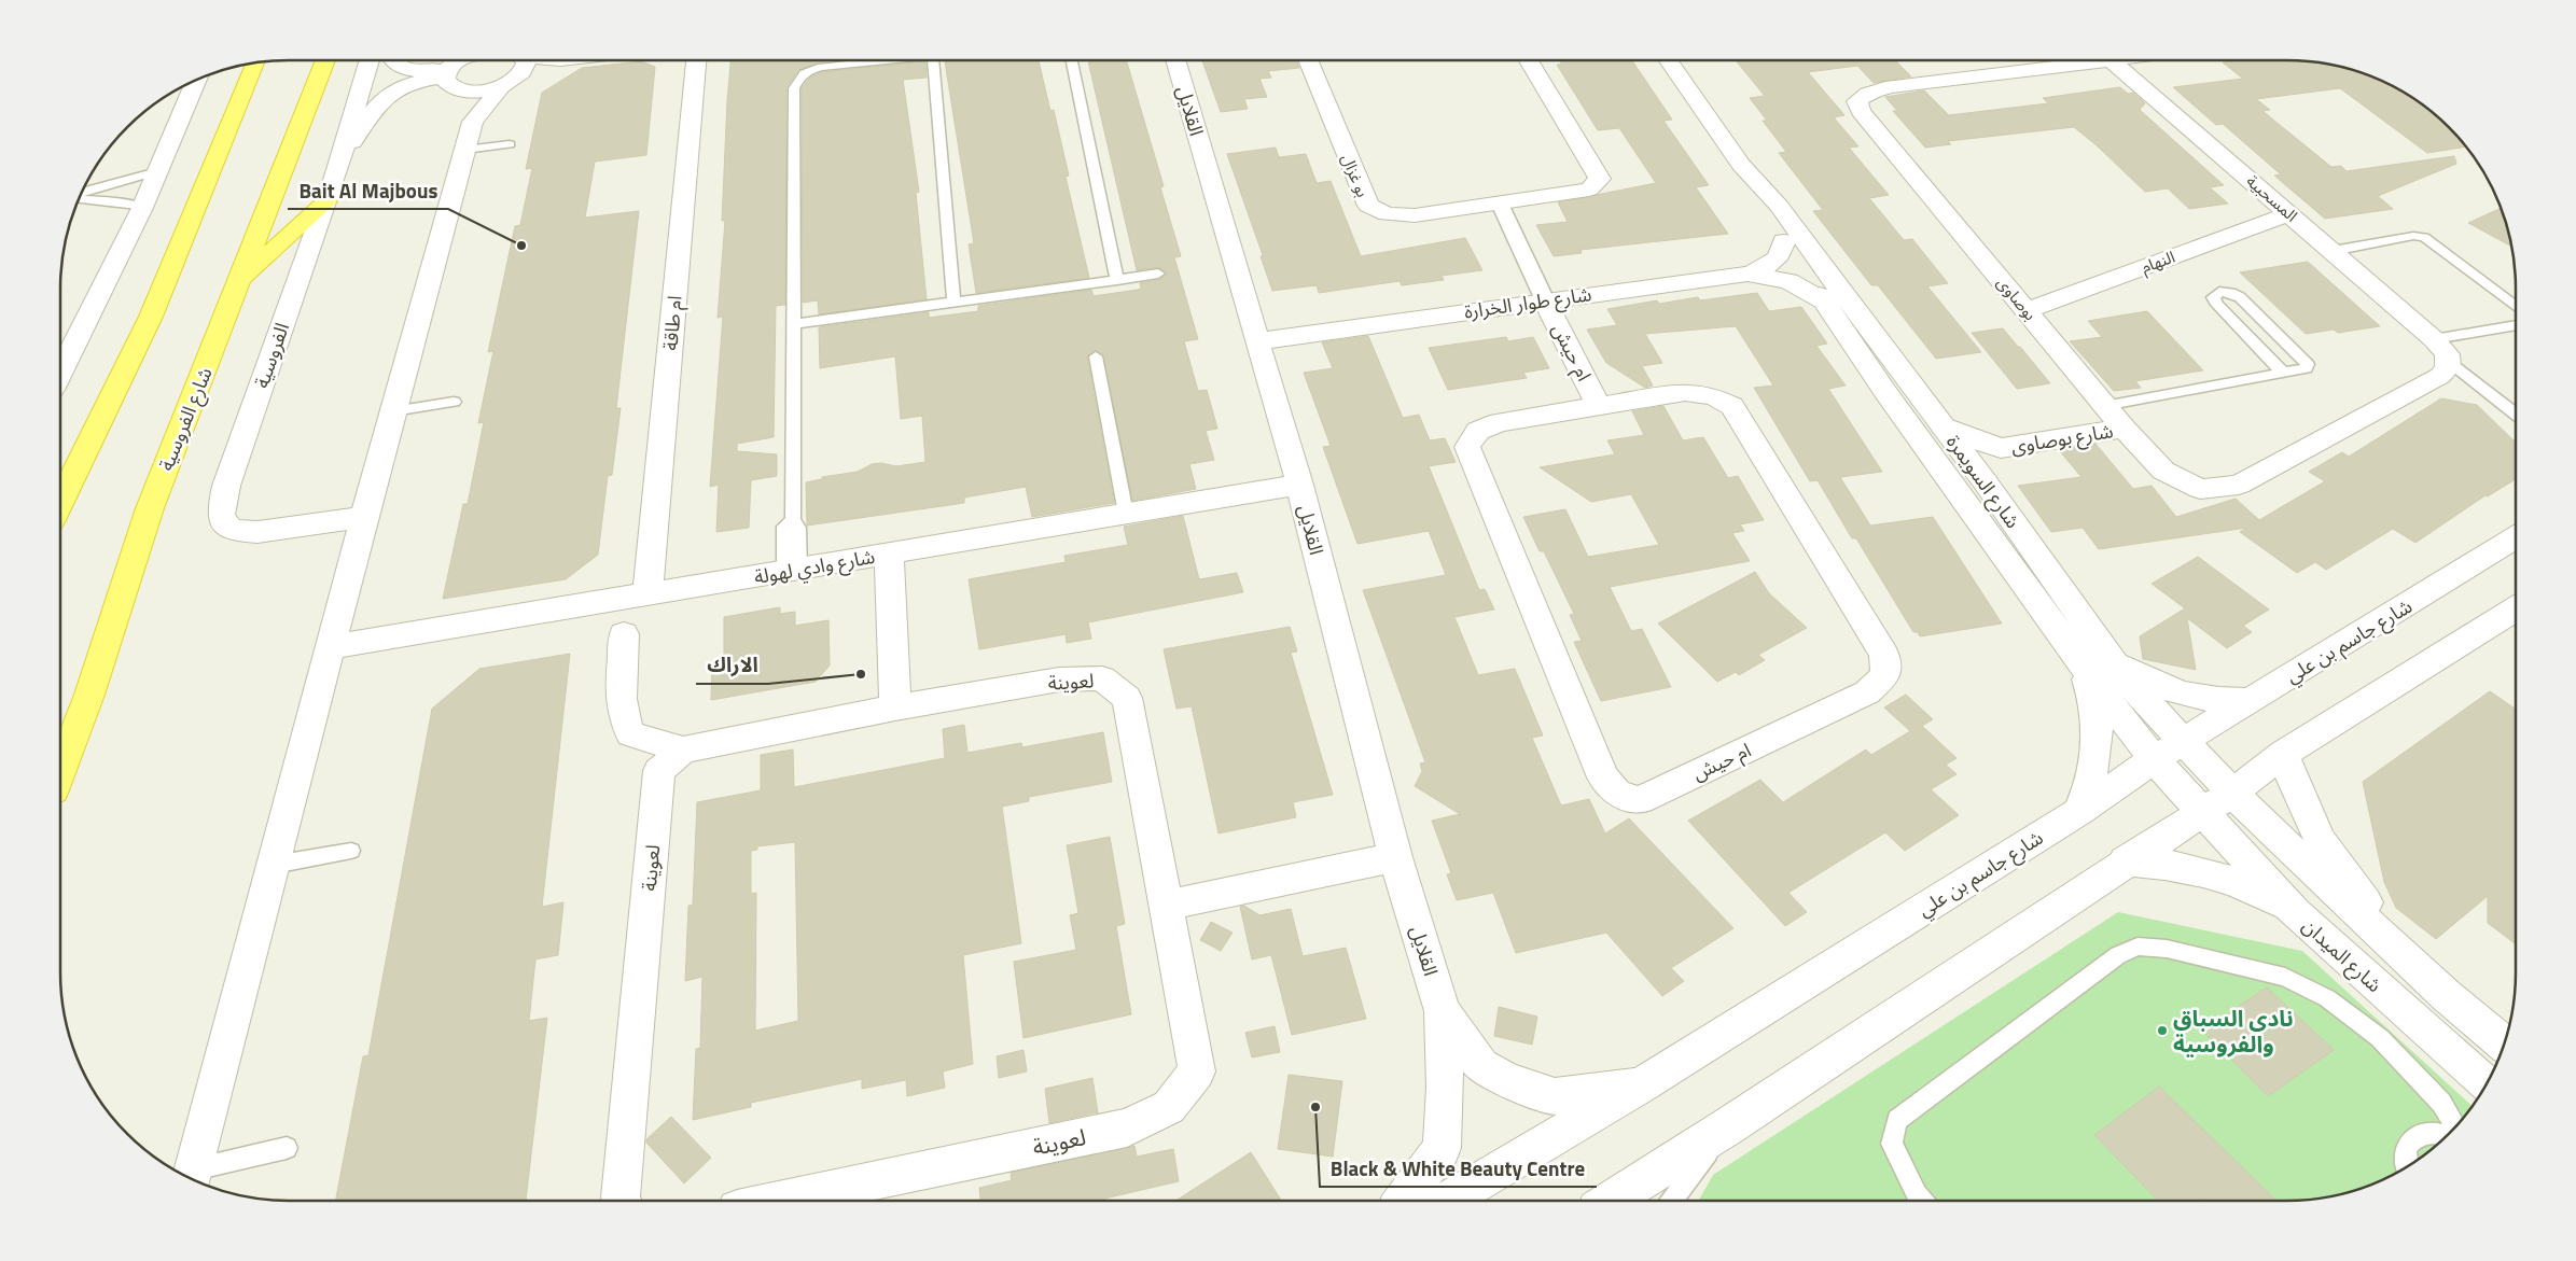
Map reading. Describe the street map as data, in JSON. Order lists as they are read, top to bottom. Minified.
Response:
{"streets":{"highway":["شارع الفروسية"],"street":["القلايل","بو غزال","المسحبية","النهام","بوصاوى","شارع طوار الخرارة","ام طاقة","ام حيش","الفروسية","شارع بوصاوى","شارع السويمرة","شارع وادي لهولة","شارع جاسم بن علي","لعوينة","شارع الميدان"]},"crossings":[["القلايل","شارع طوار الخرارة"],["القلايل","شارع وادي لهولة"],["القلايل","شارع جاسم بن علي"],["المسحبية","النهام"],["المسحبية","بوصاوى"],["النهام","بوصاوى"],["بوصاوى","شارع بوصاوى"],["شارع طوار الخرارة","ام حيش"],["شارع طوار الخرارة","شارع السويمرة"],["ام طاقة","شارع وادي لهولة"],["شارع بوصاوى","شارع السويمرة"],["شارع السويمرة","شارع جاسم بن علي"],["شارع السويمرة","شارع الميدان"]],"places":["Bait Al Majbous","الاراك","نادي السباق والفروسية","Black & White Beauty Centre"]}
